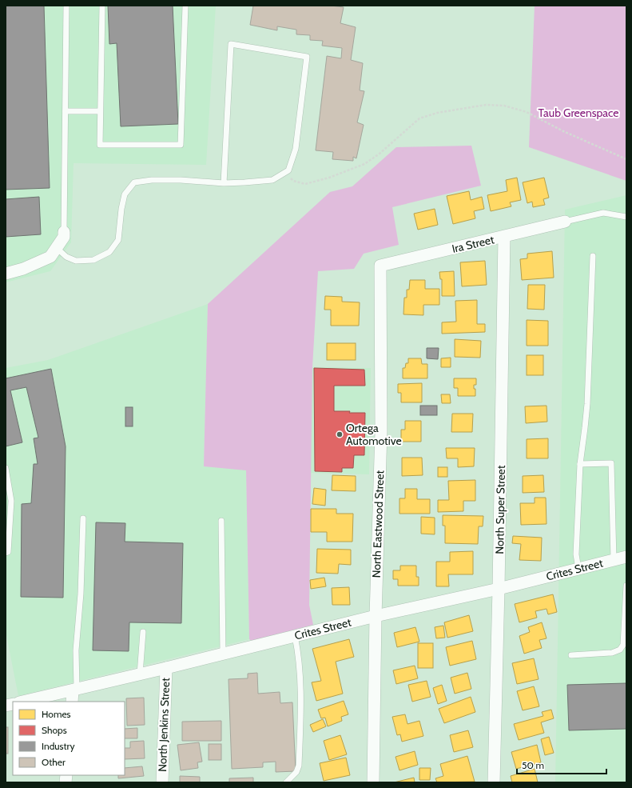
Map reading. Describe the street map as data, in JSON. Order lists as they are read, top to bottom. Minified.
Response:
{"streets":{"street":["Ira Street","North Super Street","North Eastwood Street","Crites Street","North Jenkins Street"]},"crossings":[["Ira Street","North Super Street"],["Ira Street","North Eastwood Street"],["North Super Street","Crites Street"],["North Eastwood Street","Crites Street"],["Crites Street","North Jenkins Street"]],"parks":["Taub Greenspace"],"places":["Ortega Automotive"],"legend":["Homes","Shops","Industry","Other"],"scale_bar":"50 m"}
